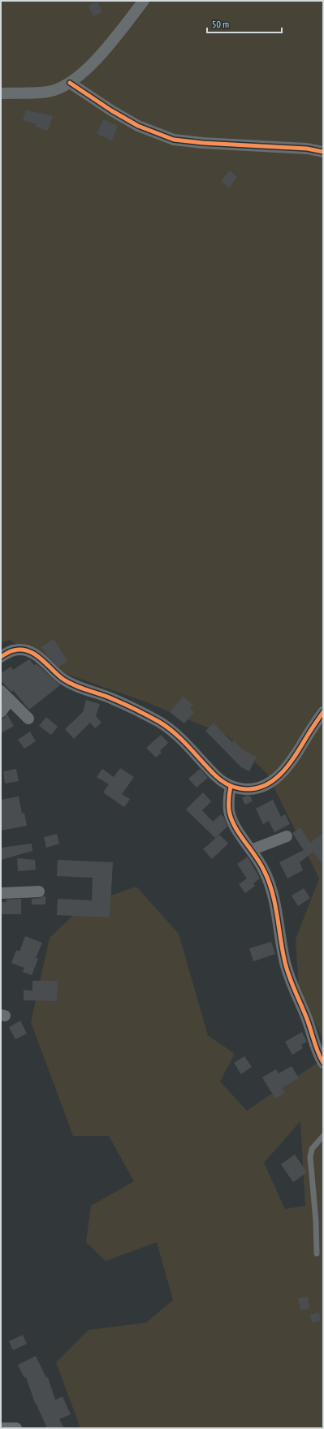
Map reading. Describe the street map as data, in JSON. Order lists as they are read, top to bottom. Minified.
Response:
{"scale_bar":"50 m"}
